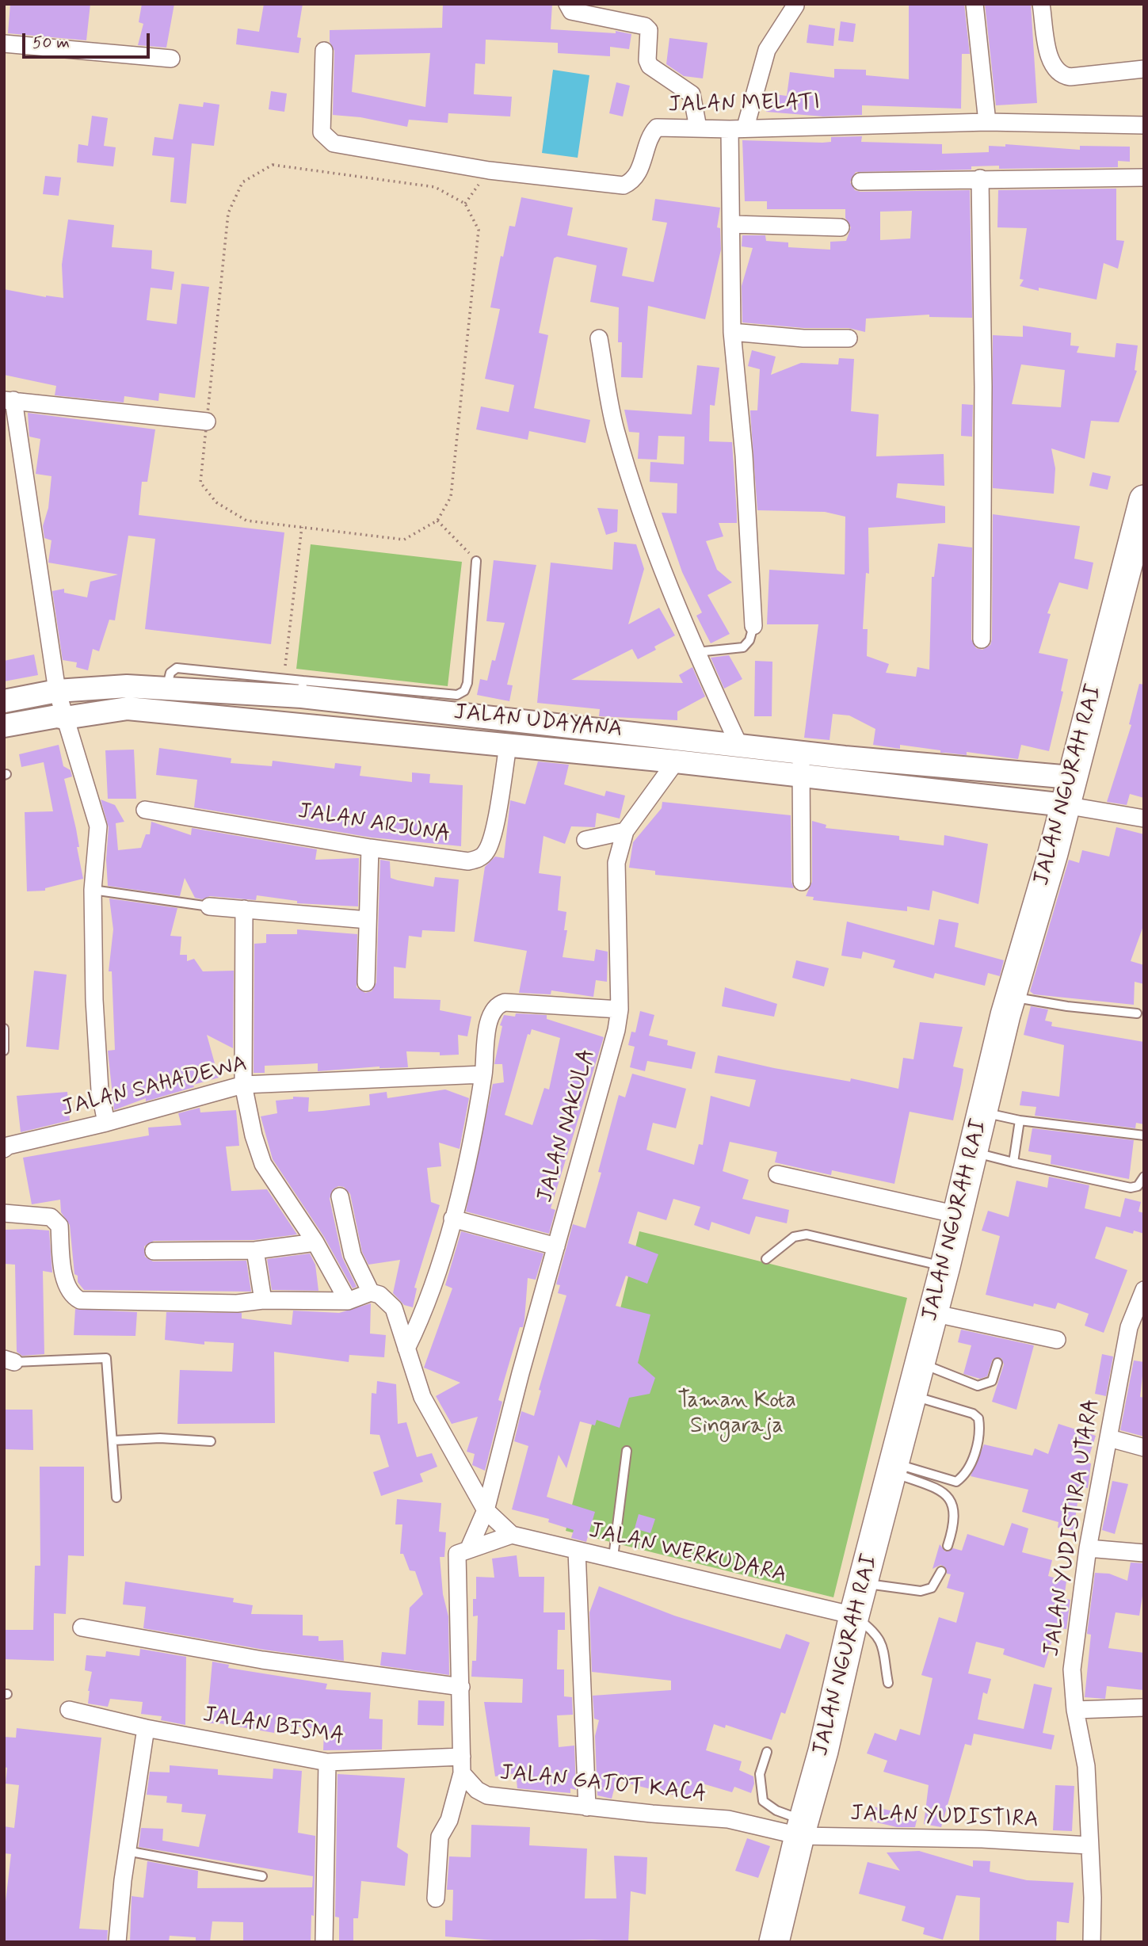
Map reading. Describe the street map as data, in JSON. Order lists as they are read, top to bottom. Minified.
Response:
{"streets":{"highway":["JALAN NGURAH RAI"],"street":["JALAN MELATI","JALAN UDAYANA","JALAN ARJUNA","JALAN SAHADEWA","JALAN NAKULA","JALAN YUDISTIRA UTARA","JALAN WERKUDARA","JALAN BISMA","JALAN GATOT KACA","JALAN YUDISTIRA"]},"crossings":[["JALAN UDAYANA","JALAN NGURAH RAI"],["JALAN UDAYANA","JALAN ARJUNA"],["JALAN UDAYANA","JALAN NAKULA"],["JALAN NGURAH RAI","JALAN WERKUDARA"],["JALAN NGURAH RAI","JALAN GATOT KACA"],["JALAN NGURAH RAI","JALAN YUDISTIRA"],["JALAN NAKULA","JALAN WERKUDARA"],["JALAN YUDISTIRA UTARA","JALAN YUDISTIRA"],["JALAN GATOT KACA","JALAN YUDISTIRA"]],"parks":["Taman Kota Singaraja"],"scale_bar":"50 m"}
